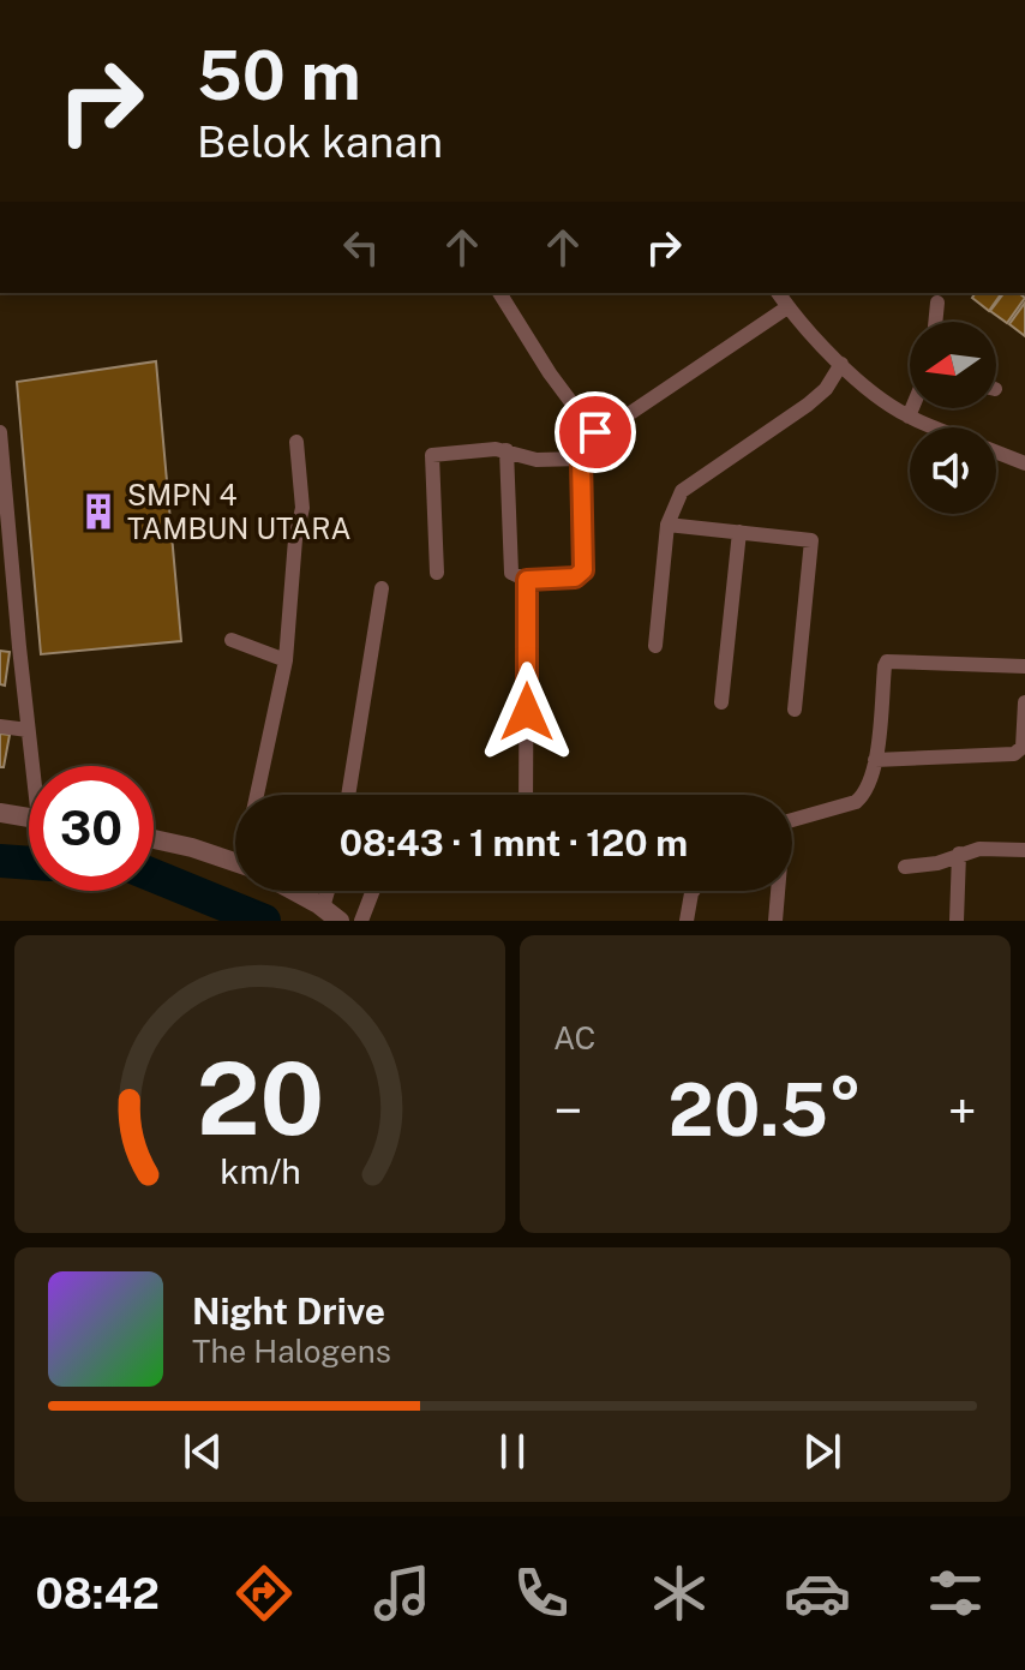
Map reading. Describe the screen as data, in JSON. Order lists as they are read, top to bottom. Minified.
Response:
{"places":{"building":["SMPN 4 TAMBUN UTARA"]},"north":"left","page":{"turn":["50 m","Belok kanan"],"limit":"30","trip":"08:43 · 1 mnt · 120 m","tile":"AC","heat":["−","20.5°","+"],"song":["Night Drive","The Halogens"],"tabs":"08:42","gauge":["20","km/h"]}}
